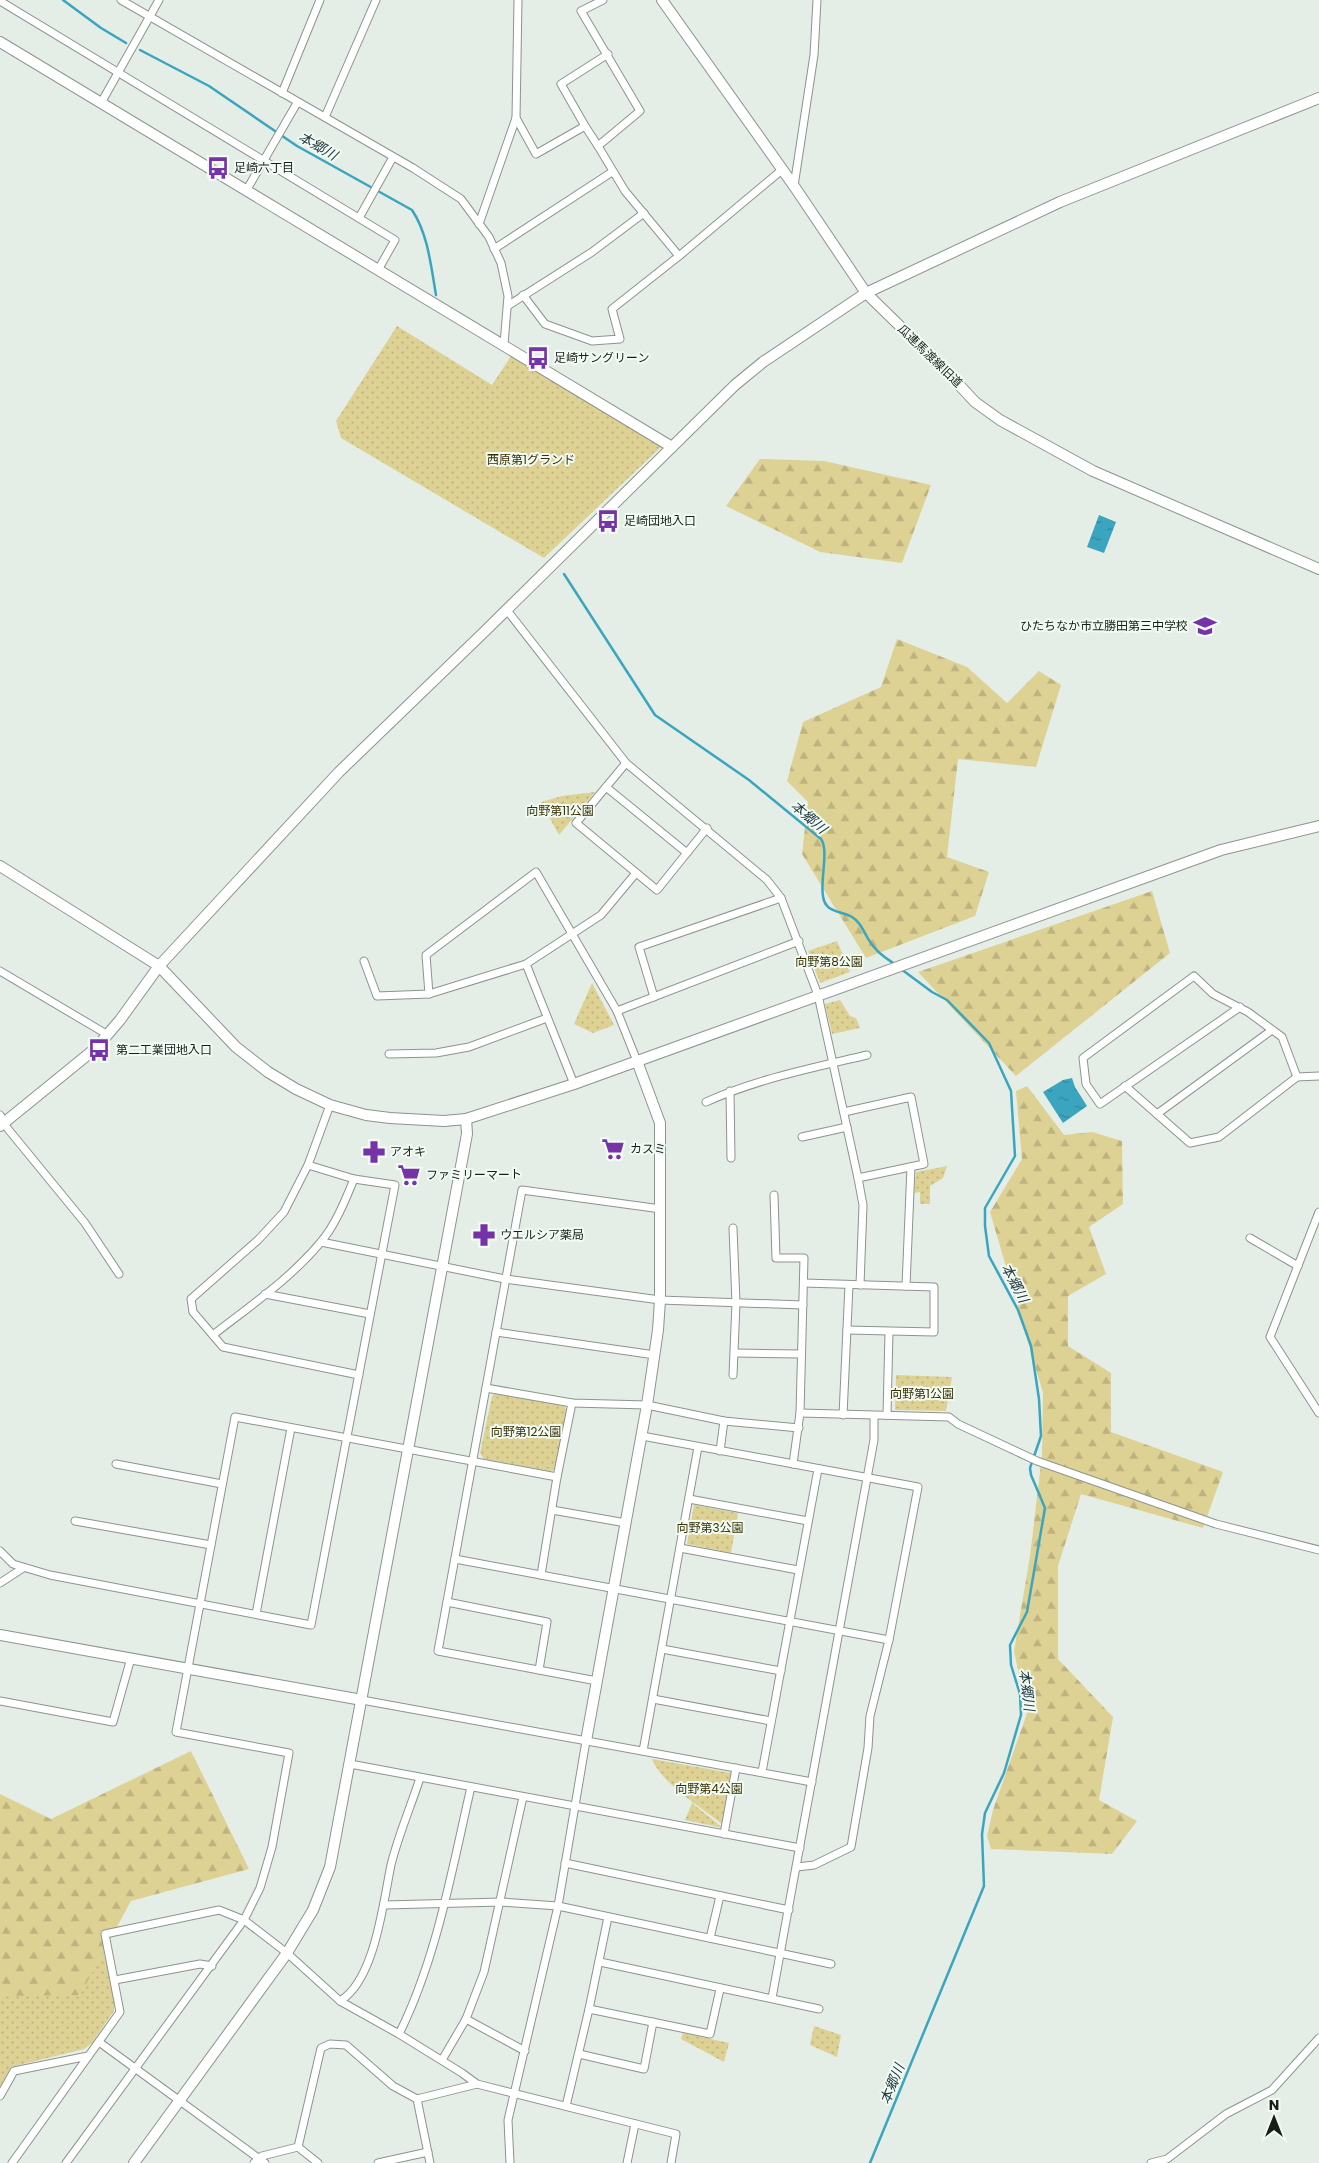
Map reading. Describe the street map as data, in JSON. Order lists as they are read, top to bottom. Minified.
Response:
{"streets":{"street":["瓜連馬渡線旧道"]},"water":["本郷川"],"parks":["西原第1グランド","向野第11公園","向野第8公園","向野第1公園","向野第12公園","向野第3公園","向野第4公園"],"places":{"bus stop":["足崎六丁目","足崎サングリーン","足崎団地入口","第二工業団地入口"],"school or university":["ひたちなか市立勝田第三中学校"],"supermarket":["カスミ","ファミリーマート"],"pharmacy":["アオキ","ウエルシア薬局"]},"north":"top"}
